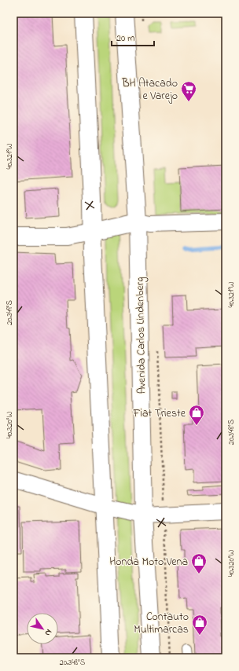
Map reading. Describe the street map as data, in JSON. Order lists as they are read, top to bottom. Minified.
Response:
{"streets":{"main road":["Avenida Carlos Lindenberg"]},"places":{"supermarket":["BH Atacado e Varejo"],"shop":["Fiat Trieste","Honda Moto Vena","Contauto Multimarcas"]},"scale_bar":"20 m","north":"bottom right","coordinates":["40.321°W","20.349°S","40.320°W","20.348°S"]}
